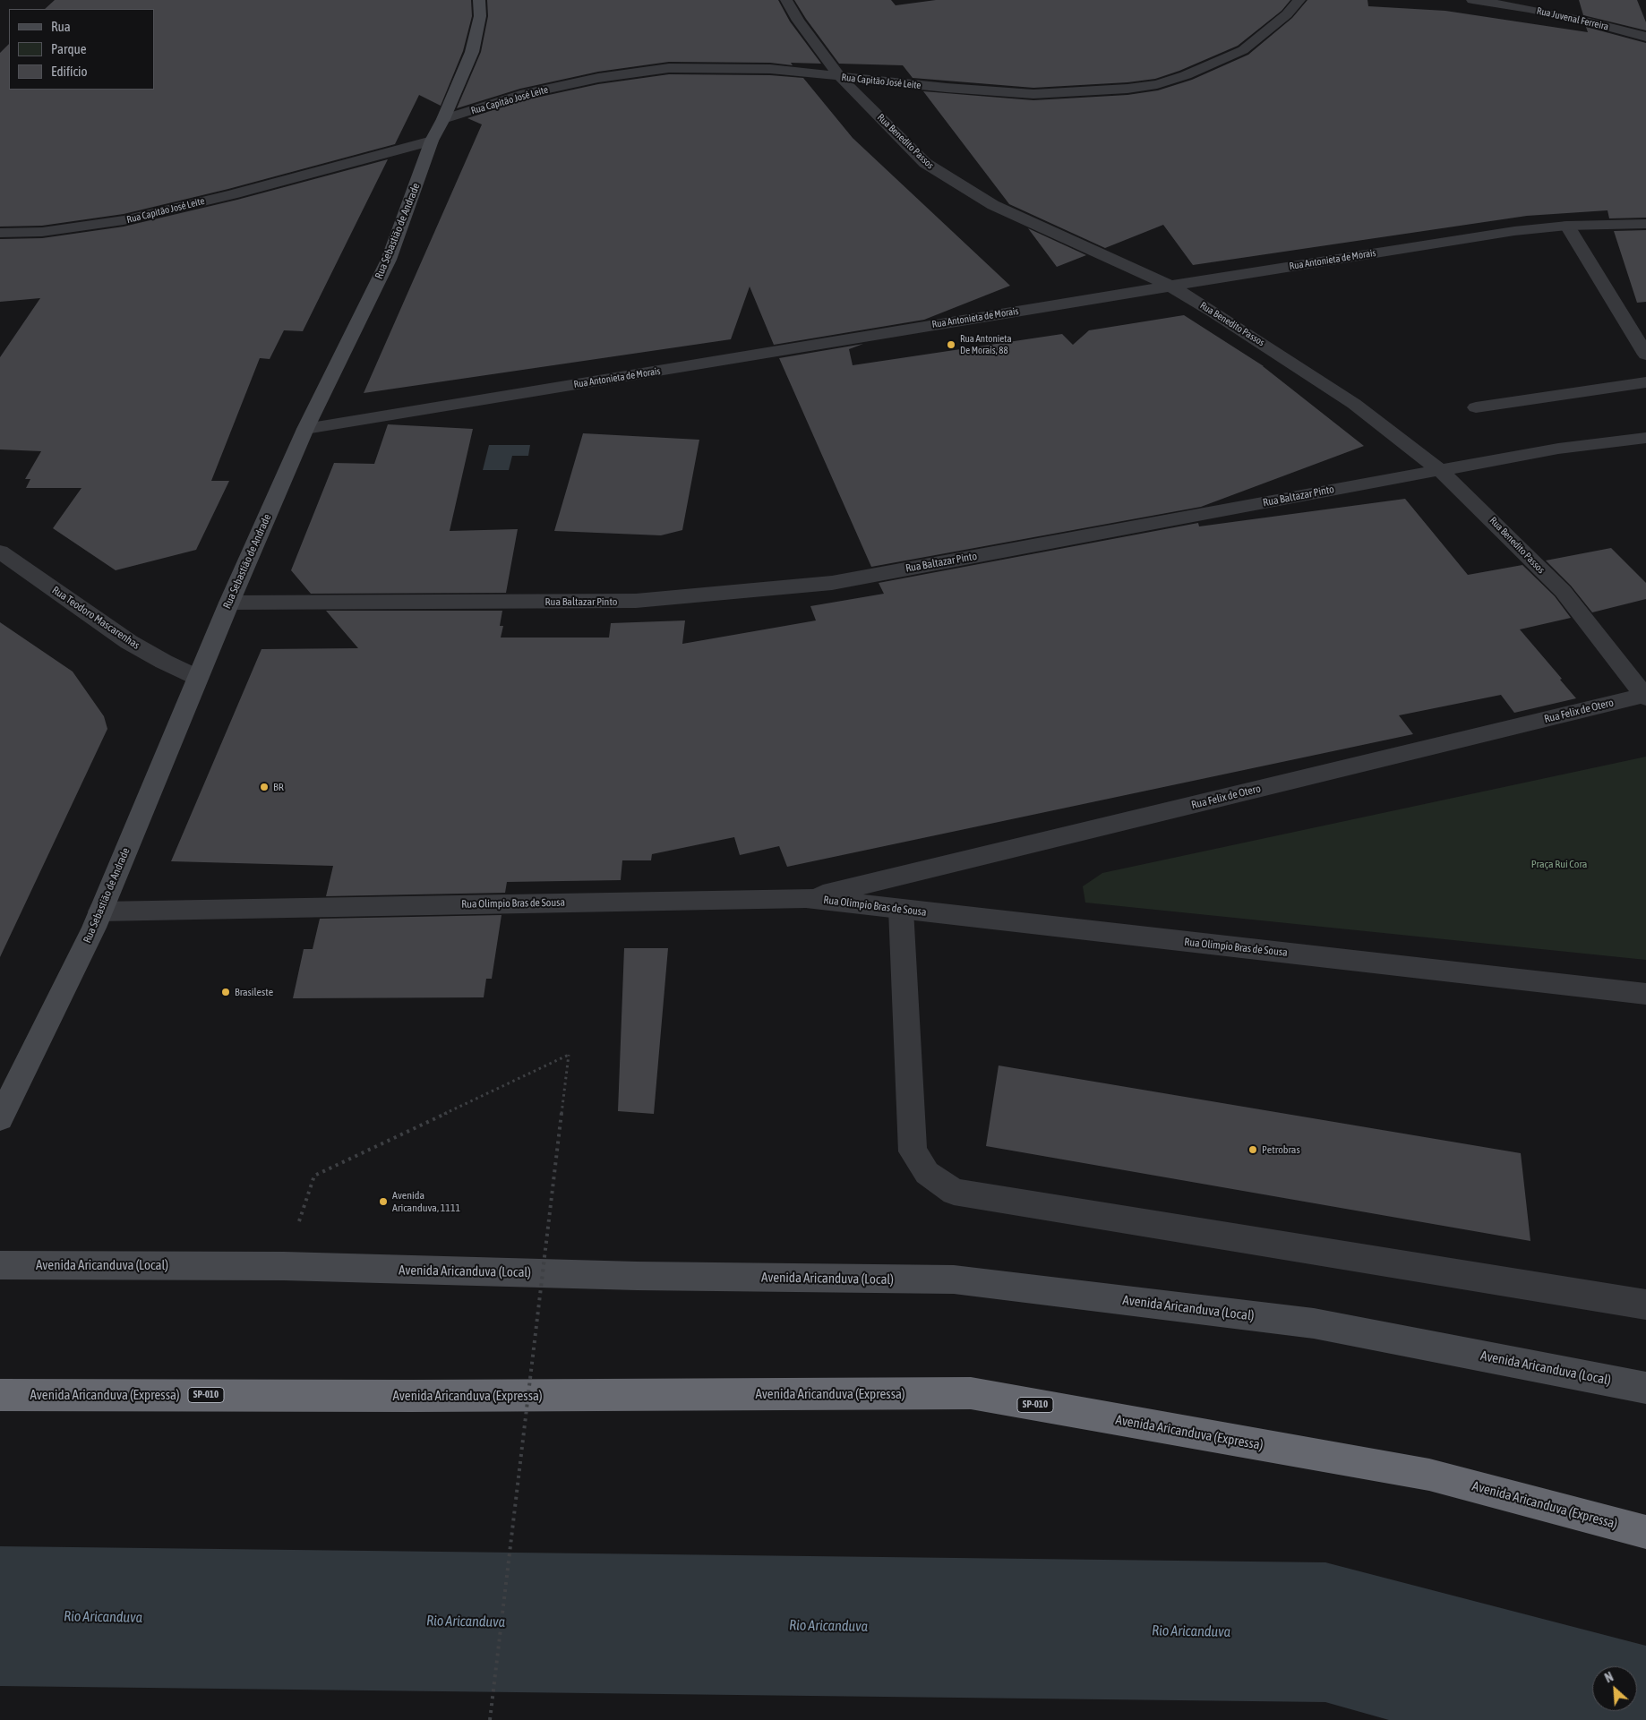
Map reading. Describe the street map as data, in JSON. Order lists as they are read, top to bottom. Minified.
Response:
{"streets":{"highway":["Avenida Aricanduva (Expressa)","SP-010"],"street":["Rua Juvenal Ferreira","Rua Capitão José Leite","Rua Benedito Passos","Rua Sebastião de Andrade","Rua Antonieta de Morais","Rua Baltazar Pinto","Rua Teodoro Mascarenhas","Rua Felix de Otero","Rua Olimpio Bras de Sousa","Avenida Aricanduva (Local)"]},"crossings":[["Rua Capitão José Leite","Rua Benedito Passos"],["Rua Capitão José Leite","Rua Sebastião de Andrade"],["Rua Benedito Passos","Rua Antonieta de Morais"],["Rua Benedito Passos","Rua Baltazar Pinto"],["Rua Benedito Passos","Rua Felix de Otero"],["Rua Sebastião de Andrade","Rua Antonieta de Morais"],["Rua Sebastião de Andrade","Rua Baltazar Pinto"],["Rua Sebastião de Andrade","Rua Teodoro Mascarenhas"],["Rua Sebastião de Andrade","Rua Olimpio Bras de Sousa"],["Rua Felix de Otero","Rua Olimpio Bras de Sousa"]],"water":["Rio Aricanduva"],"parks":["Praça Rui Cora"],"places":["Rua Antonieta De Morais, 88","BR","Brasileste","Petrobras","Avenida Aricanduva, 1111"],"legend":["Rua","Parque","Edifício"],"north":"top left"}
